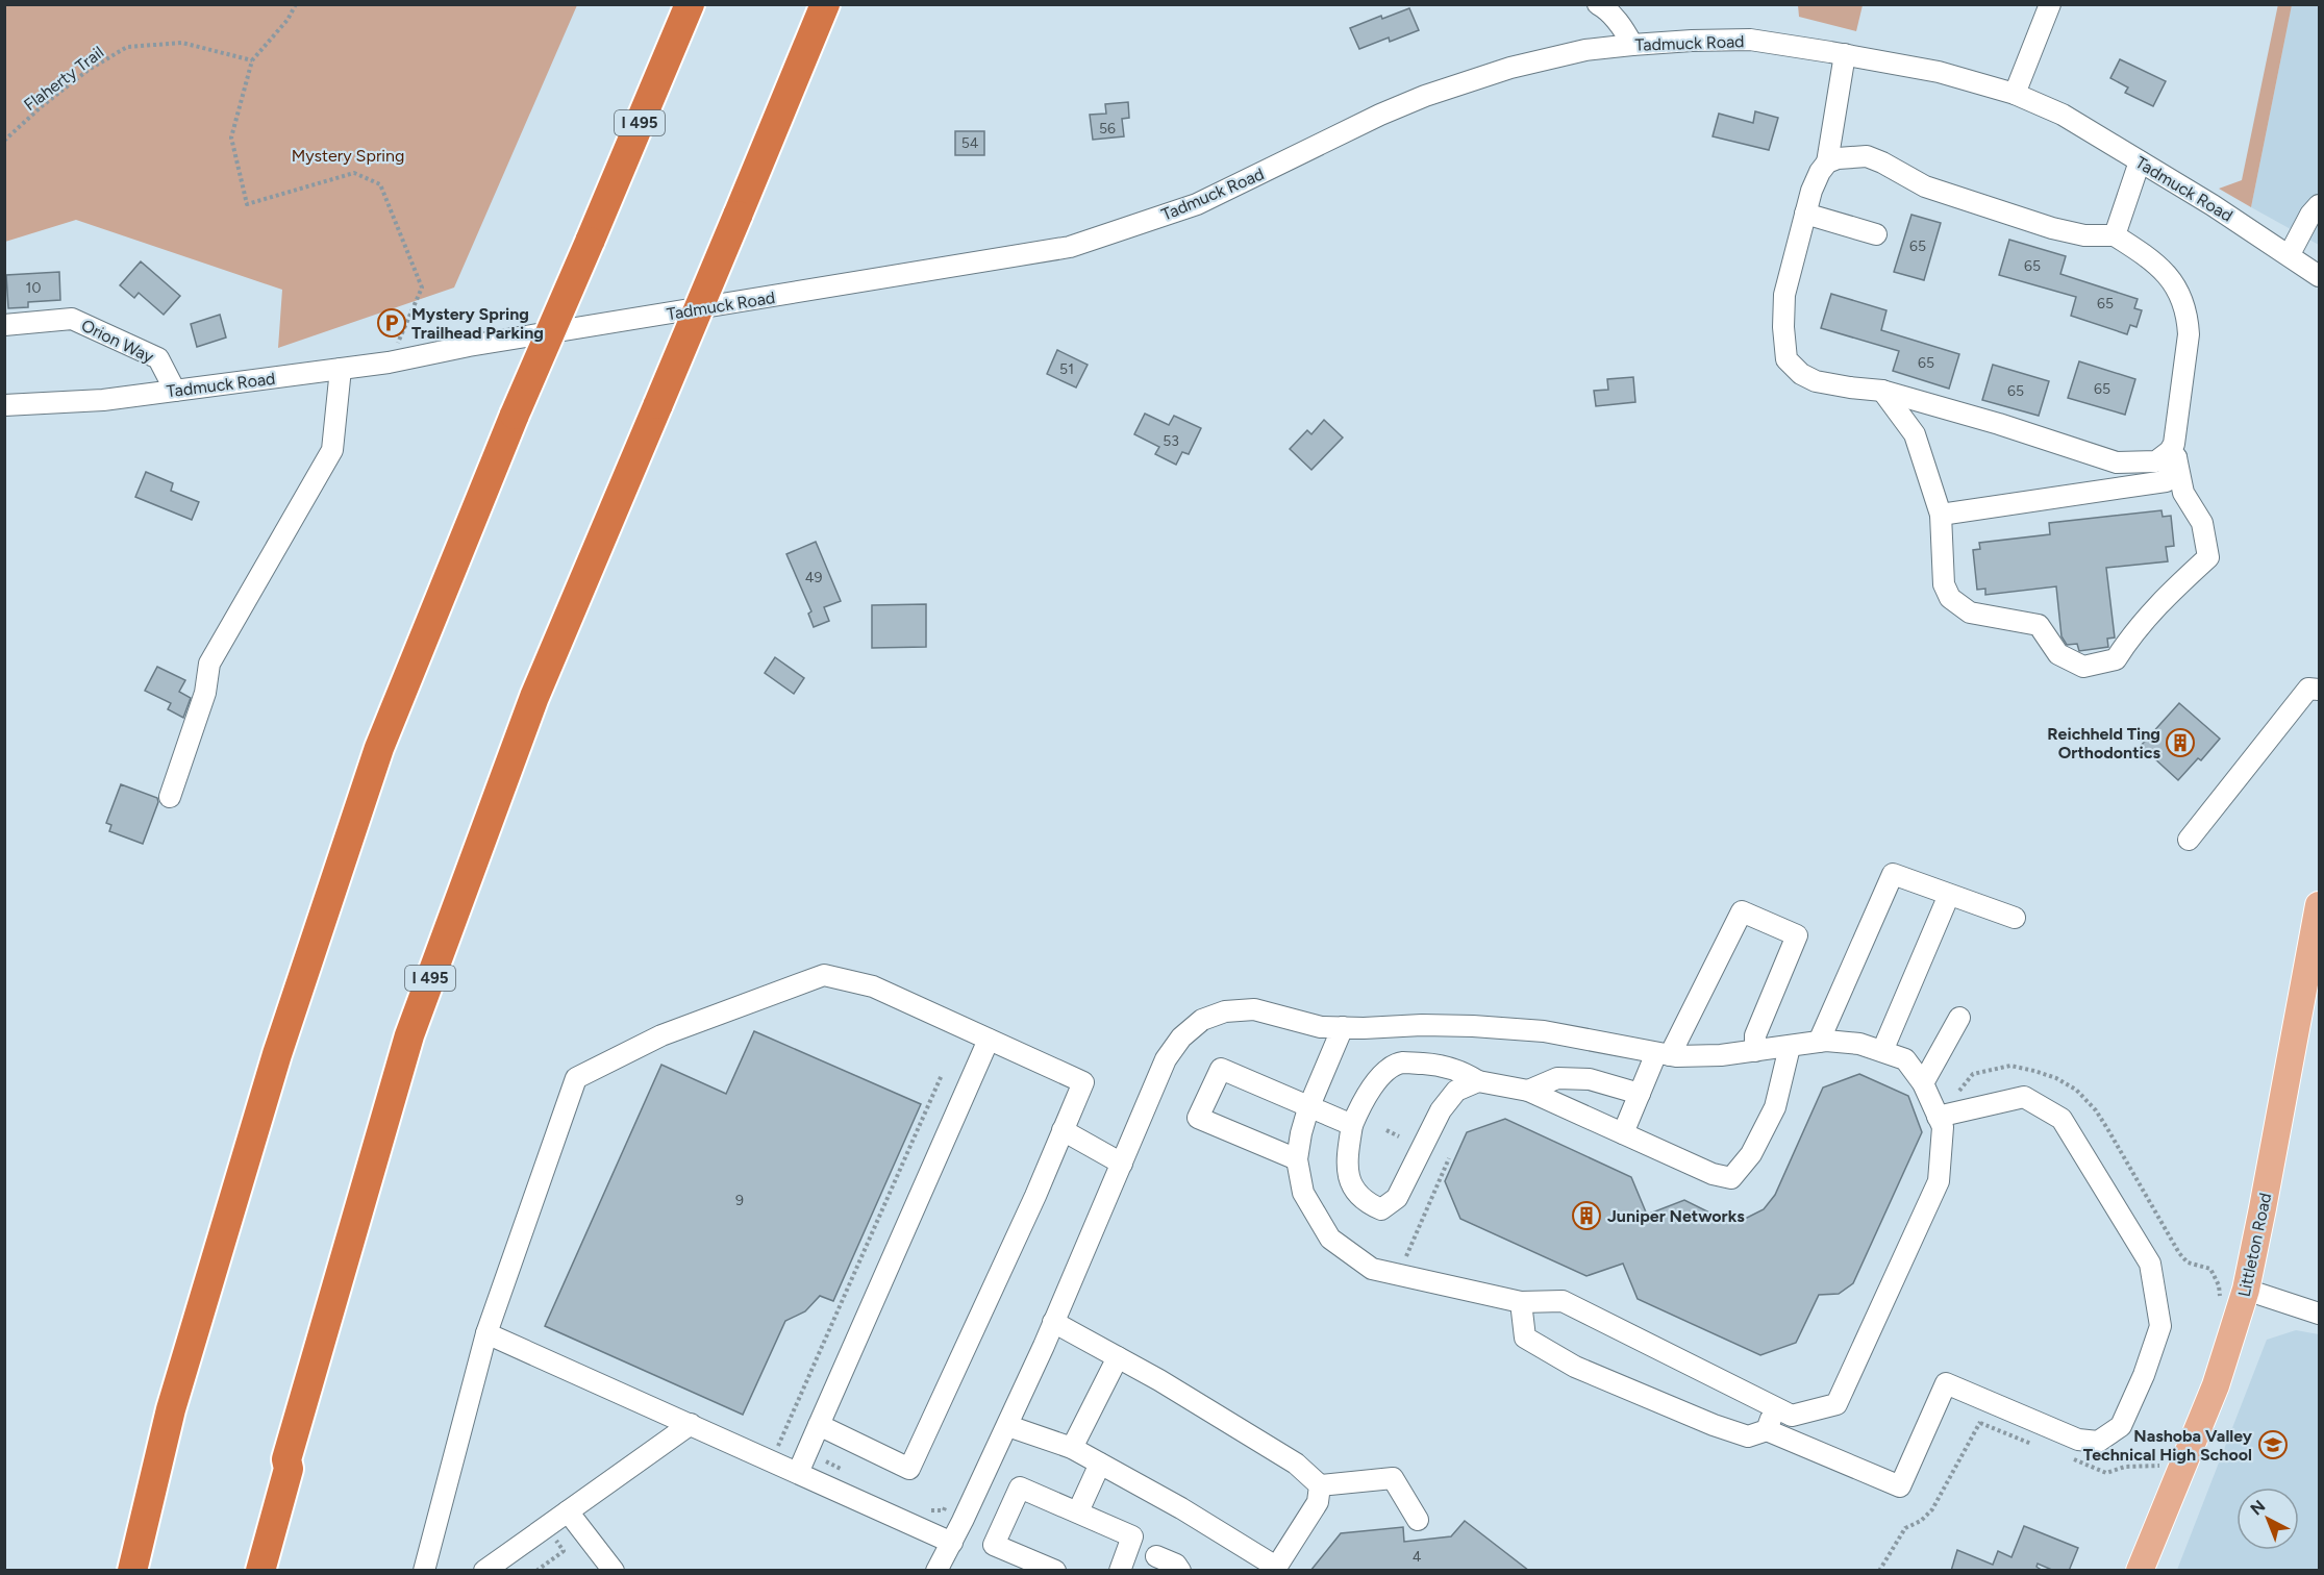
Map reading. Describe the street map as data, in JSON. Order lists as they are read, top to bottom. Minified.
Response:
{"streets":{"highway":["I 495"],"main road":["Littleton Road"],"street":["Tadmuck Road","Orion Way"],"path":["Flaherty Trail"]},"crossings":[["Tadmuck Road","Orion Way"]],"parks":["Mystery Spring"],"places":{"parking":["Mystery Spring Trailhead Parking"],"building":["Reichheld Ting Orthodontics","Juniper Networks"],"school or university":["Nashoba Valley Technical High School"]},"house_numbers":["56","54","65","65","10","65","65","51","65","65","53","49","9","4"],"north":"top left"}
